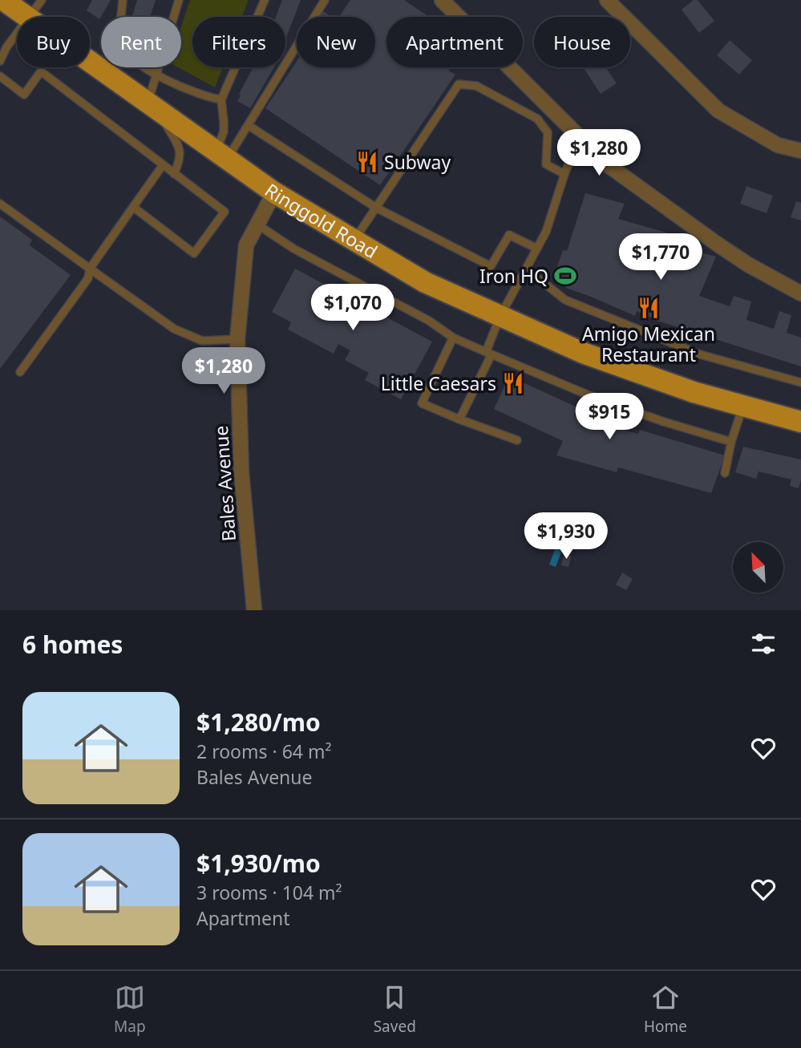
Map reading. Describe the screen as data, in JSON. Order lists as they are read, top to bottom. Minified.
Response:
{"streets":{"main road":["Ringgold Road"],"street":["Bales Avenue"]},"crossings":[["Ringgold Road","Bales Avenue"]],"places":{"restaurant":["Subway","Amigo Mexican Restaurant","Little Caesars"],"sports":["Iron HQ"]},"north":"top left","page":{"chip":["Buy","Rent","Filters","New","Apartment","House"],"price":["$1,280","$1,770","$1,070","$1,280","$915","$1,930"],"heading":"6 homes","list":[{"name":"$1,280/mo","note":"2 rooms · 64 m² · Bales Avenue"},{"name":"$1,930/mo","note":"3 rooms · 104 m² · Apartment"}],"tabs":["Map","Saved","Home"]}}
